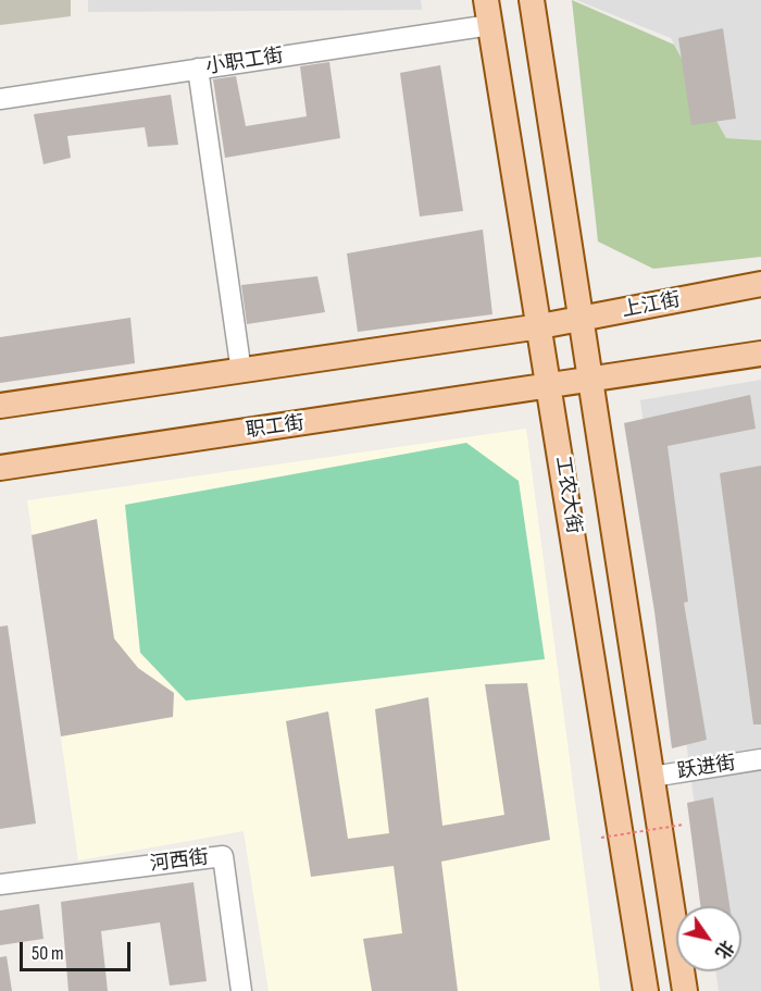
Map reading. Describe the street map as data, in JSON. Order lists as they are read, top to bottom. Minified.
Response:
{"streets":{"main road":["上江街","职工街","工农大街"],"street":["小职工街","跃进街","河西街"]},"crossings":[["小职工街","工农大街"],["上江街","工农大街"],["职工街","工农大街"]],"scale_bar":"50 m","north":"bottom right"}
